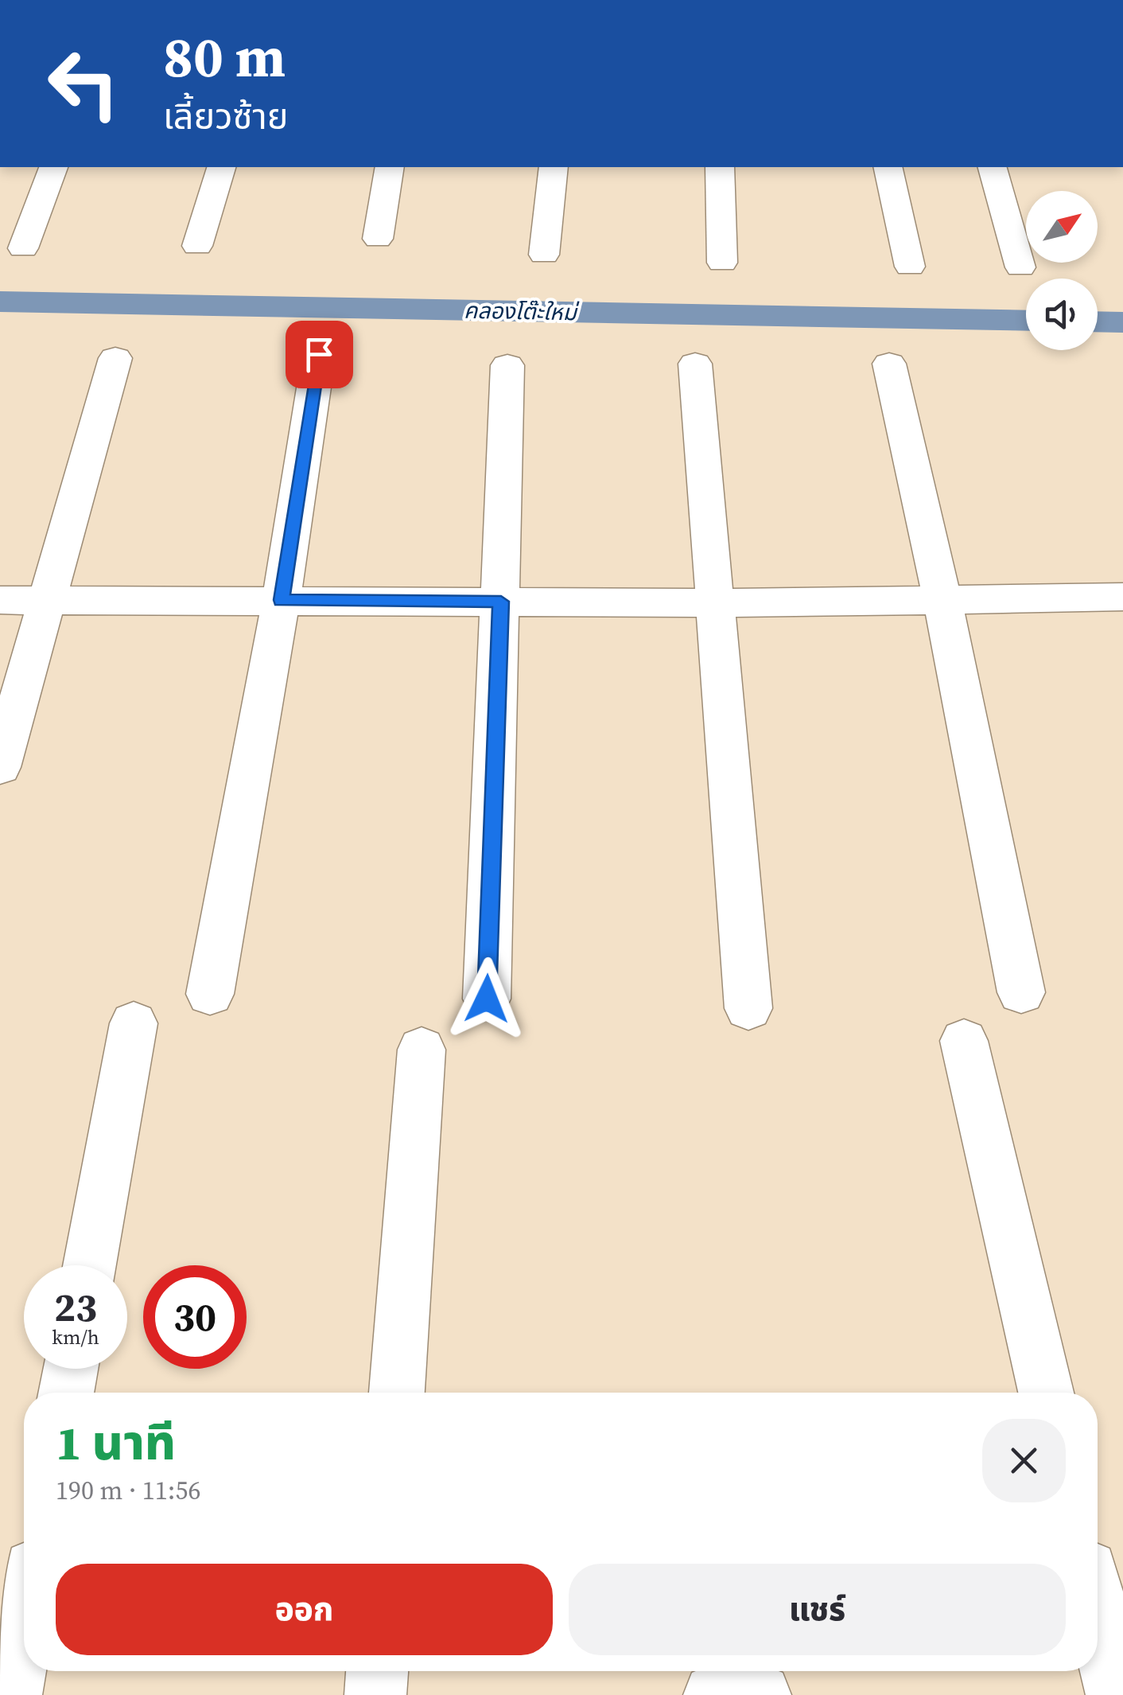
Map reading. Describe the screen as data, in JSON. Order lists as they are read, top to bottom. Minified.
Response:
{"water":["คลองโต๊ะใหม่"],"north":"top right","page":{"turn":["80 m","เลี้ยวซ้าย"],"speed":"23 km/h","limit":"30","heading":["1 นาที","190 m · 11:56"],"buttons":["ออก","แชร์"]}}
